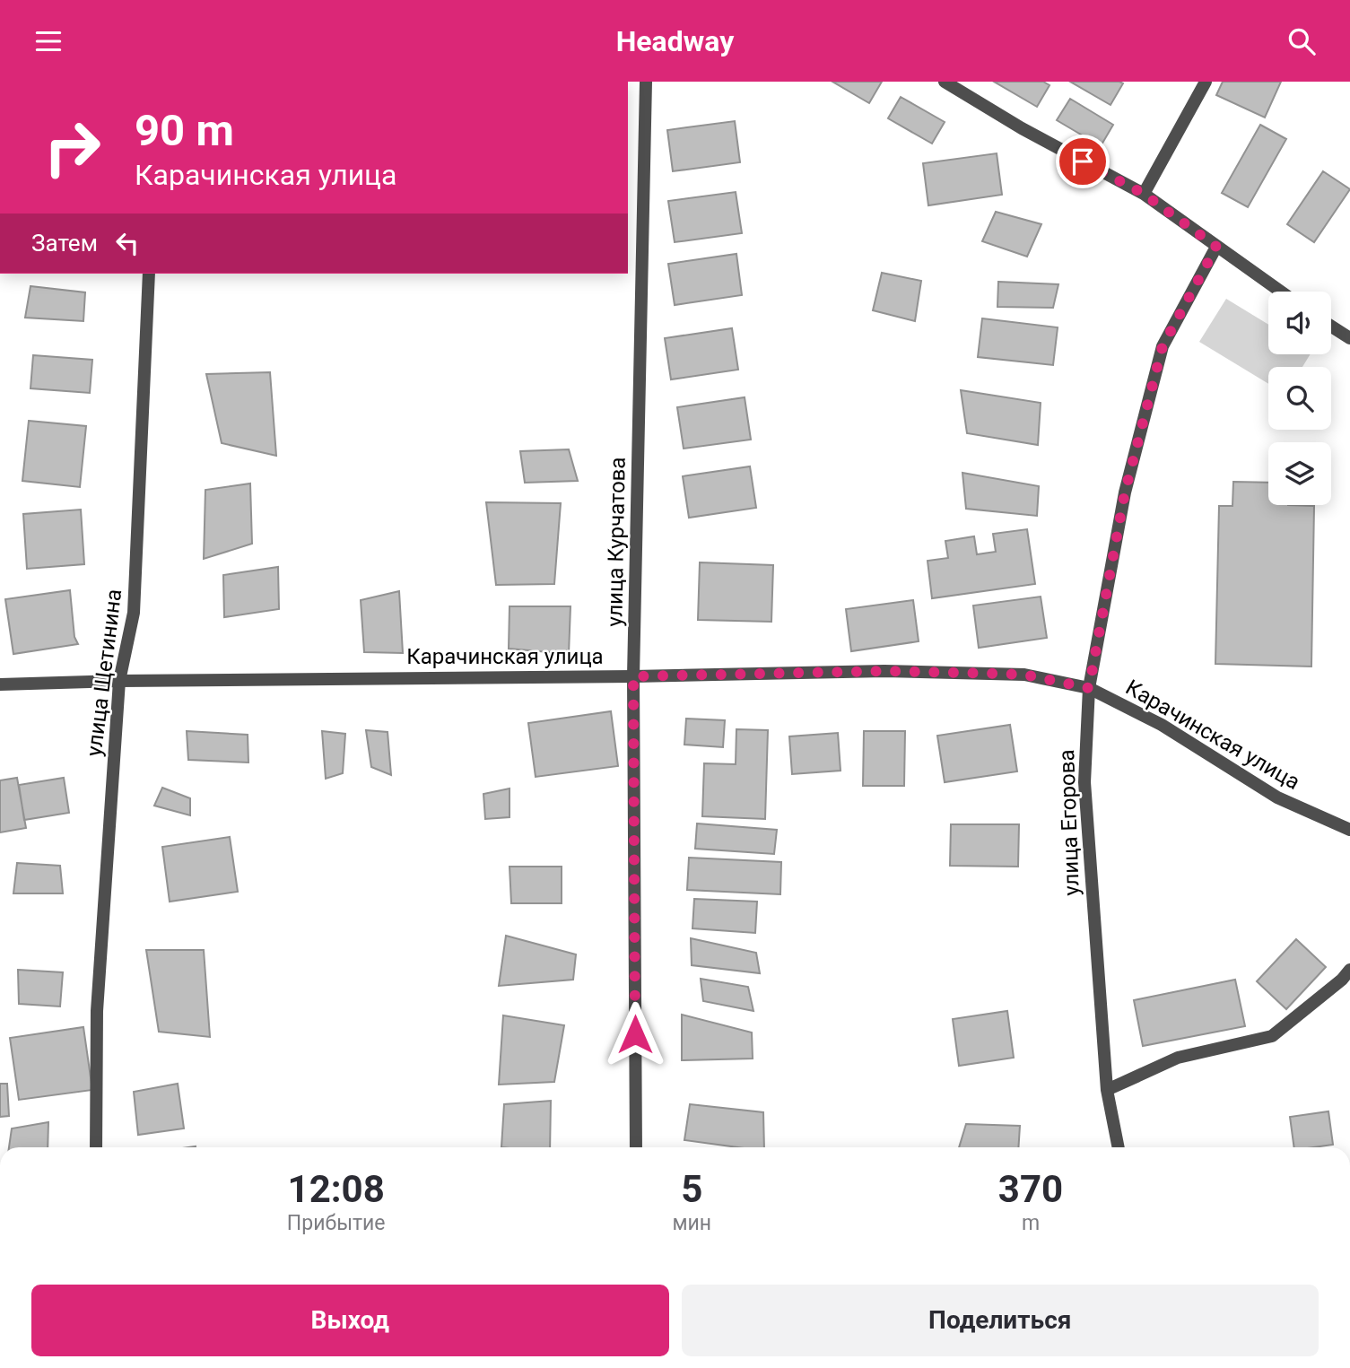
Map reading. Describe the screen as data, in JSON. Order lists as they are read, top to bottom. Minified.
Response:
{"streets":{"street":["улица Курчатова","Карачинская улица","улица Щетинина","улица Егорова"]},"crossings":[["улица Курчатова","Карачинская улица"],["Карачинская улица","улица Щетинина"],["Карачинская улица","улица Егорова"]],"page":{"header":"Headway","turn":["90 m","Карачинская улица"],"then":"Затем","eta":["12:08","Прибытие","5","мин","370","m"],"buttons":["Выход","Поделиться"]}}
